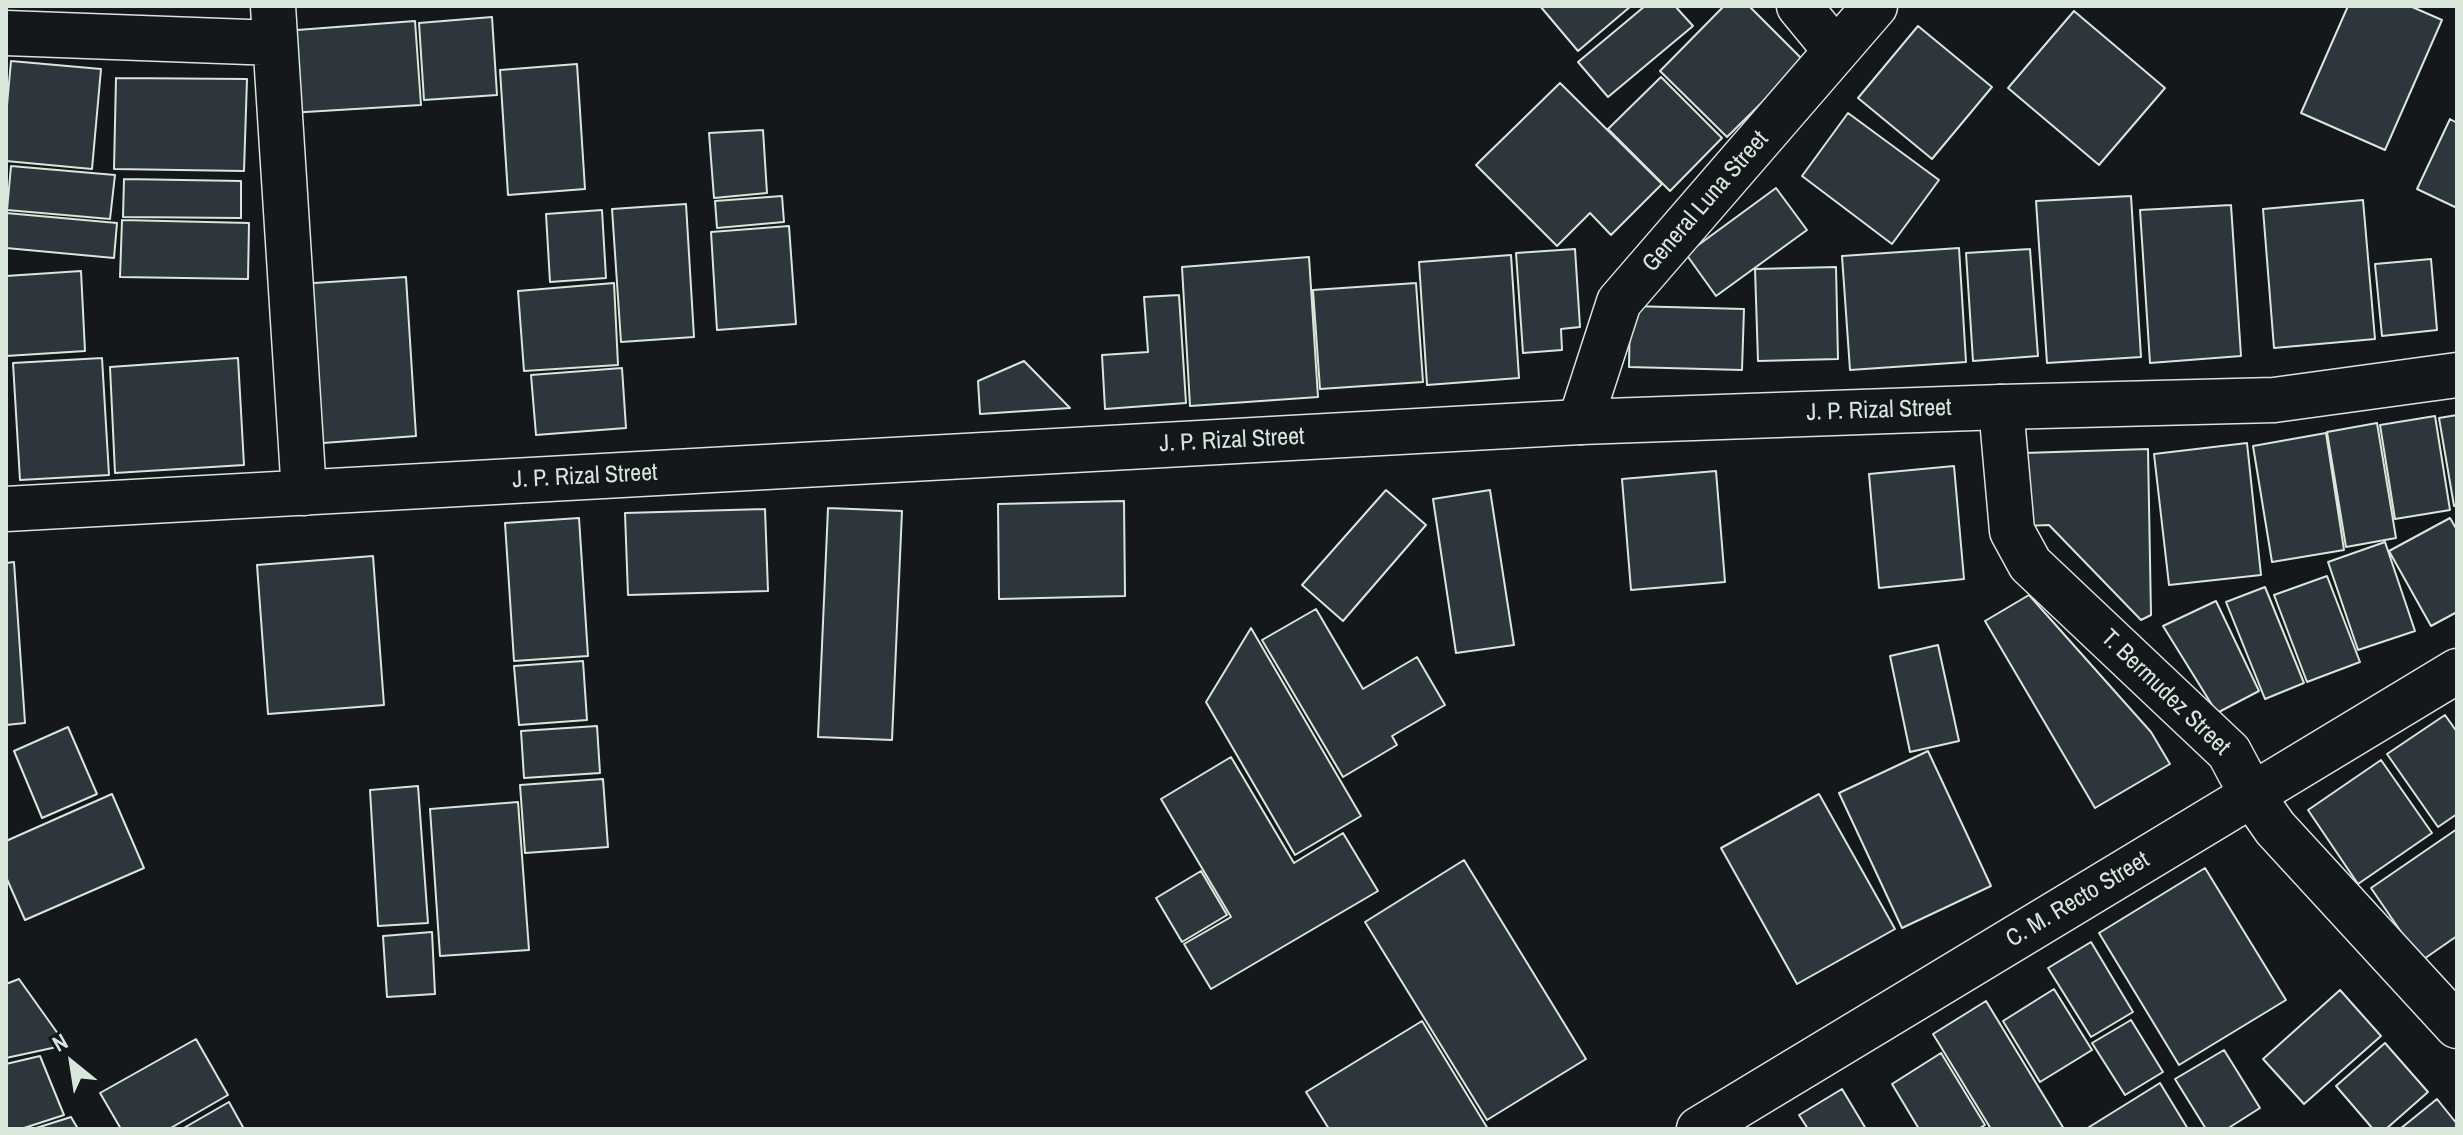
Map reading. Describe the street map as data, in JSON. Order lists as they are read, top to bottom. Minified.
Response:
{"streets":{"main road":["General Luna Street","J. P. Rizal Street","T. Bermudez Street","C. M. Recto Street"]},"crossings":[["General Luna Street","J. P. Rizal Street"],["J. P. Rizal Street","T. Bermudez Street"],["T. Bermudez Street","C. M. Recto Street"]],"north":"top left"}
